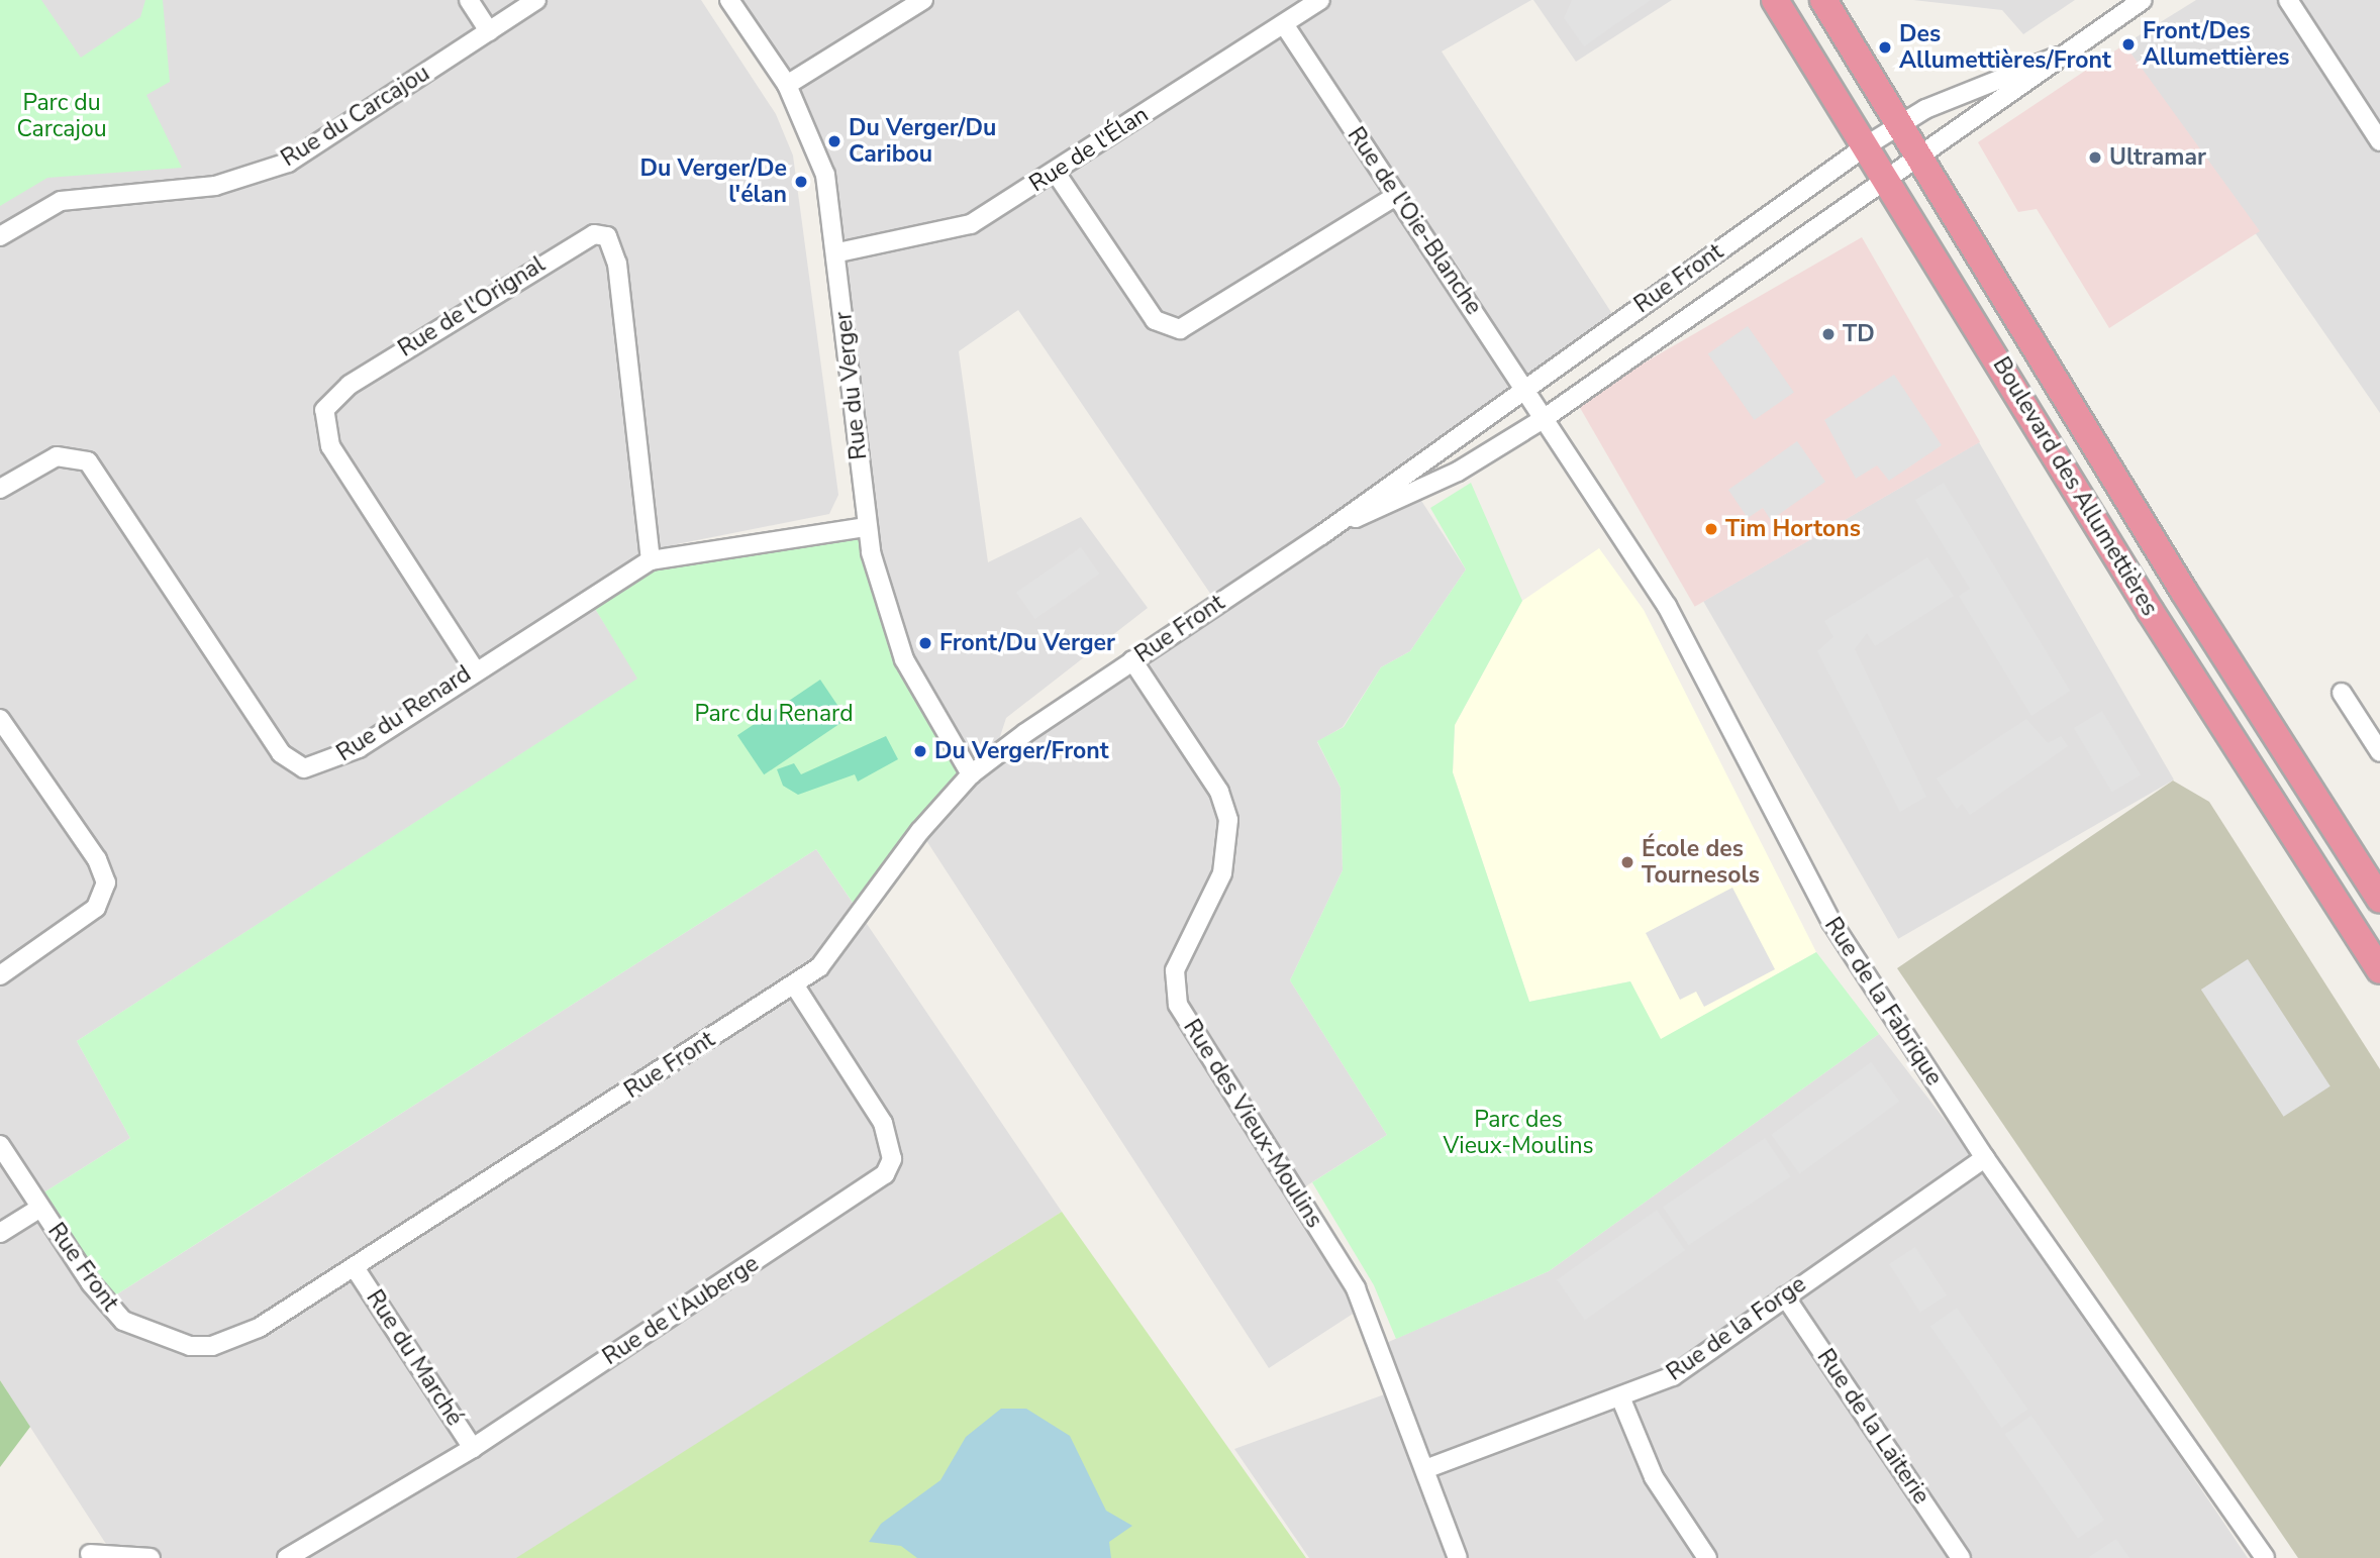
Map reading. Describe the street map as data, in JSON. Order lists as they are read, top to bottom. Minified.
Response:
{"streets":{"highway":["Boulevard des Allumettières"],"street":["Rue du Carcajou","Rue de l'Élan","Rue de l'Oie-Blanche","Rue Front","Rue de l'Orignal","Rue du Verger","Rue du Renard","Rue de la Fabrique","Rue des Vieux-Moulins","Rue de l'Auberge","Rue de la Forge","Rue du Marché","Rue de la Laiterie"]},"crossings":[["Rue de l'Élan","Rue de l'Oie-Blanche"],["Rue de l'Élan","Rue du Verger"],["Rue de l'Oie-Blanche","Rue Front"],["Rue de l'Oie-Blanche","Rue de la Fabrique"],["Rue Front","Rue du Verger"],["Rue Front","Boulevard des Allumettières"],["Rue Front","Rue de la Fabrique"],["Rue Front","Rue des Vieux-Moulins"],["Rue Front","Rue de l'Auberge"],["Rue Front","Rue du Marché"],["Rue de l'Orignal","Rue du Renard"],["Rue du Verger","Rue du Renard"],["Rue de la Fabrique","Rue de la Forge"],["Rue des Vieux-Moulins","Rue de la Forge"],["Rue de l'Auberge","Rue du Marché"],["Rue de la Forge","Rue de la Laiterie"]],"parks":["Parc du Carcajou","Parc du Renard","Parc des Vieux-Moulins"],"places":["Front/Des Allumettières","Des Allumettières/Front","Du Verger/Du Caribou","Ultramar","Du Verger/De l'élan","TD","Tim Hortons","Front/Du Verger","Du Verger/Front","École des Tournesols"]}
